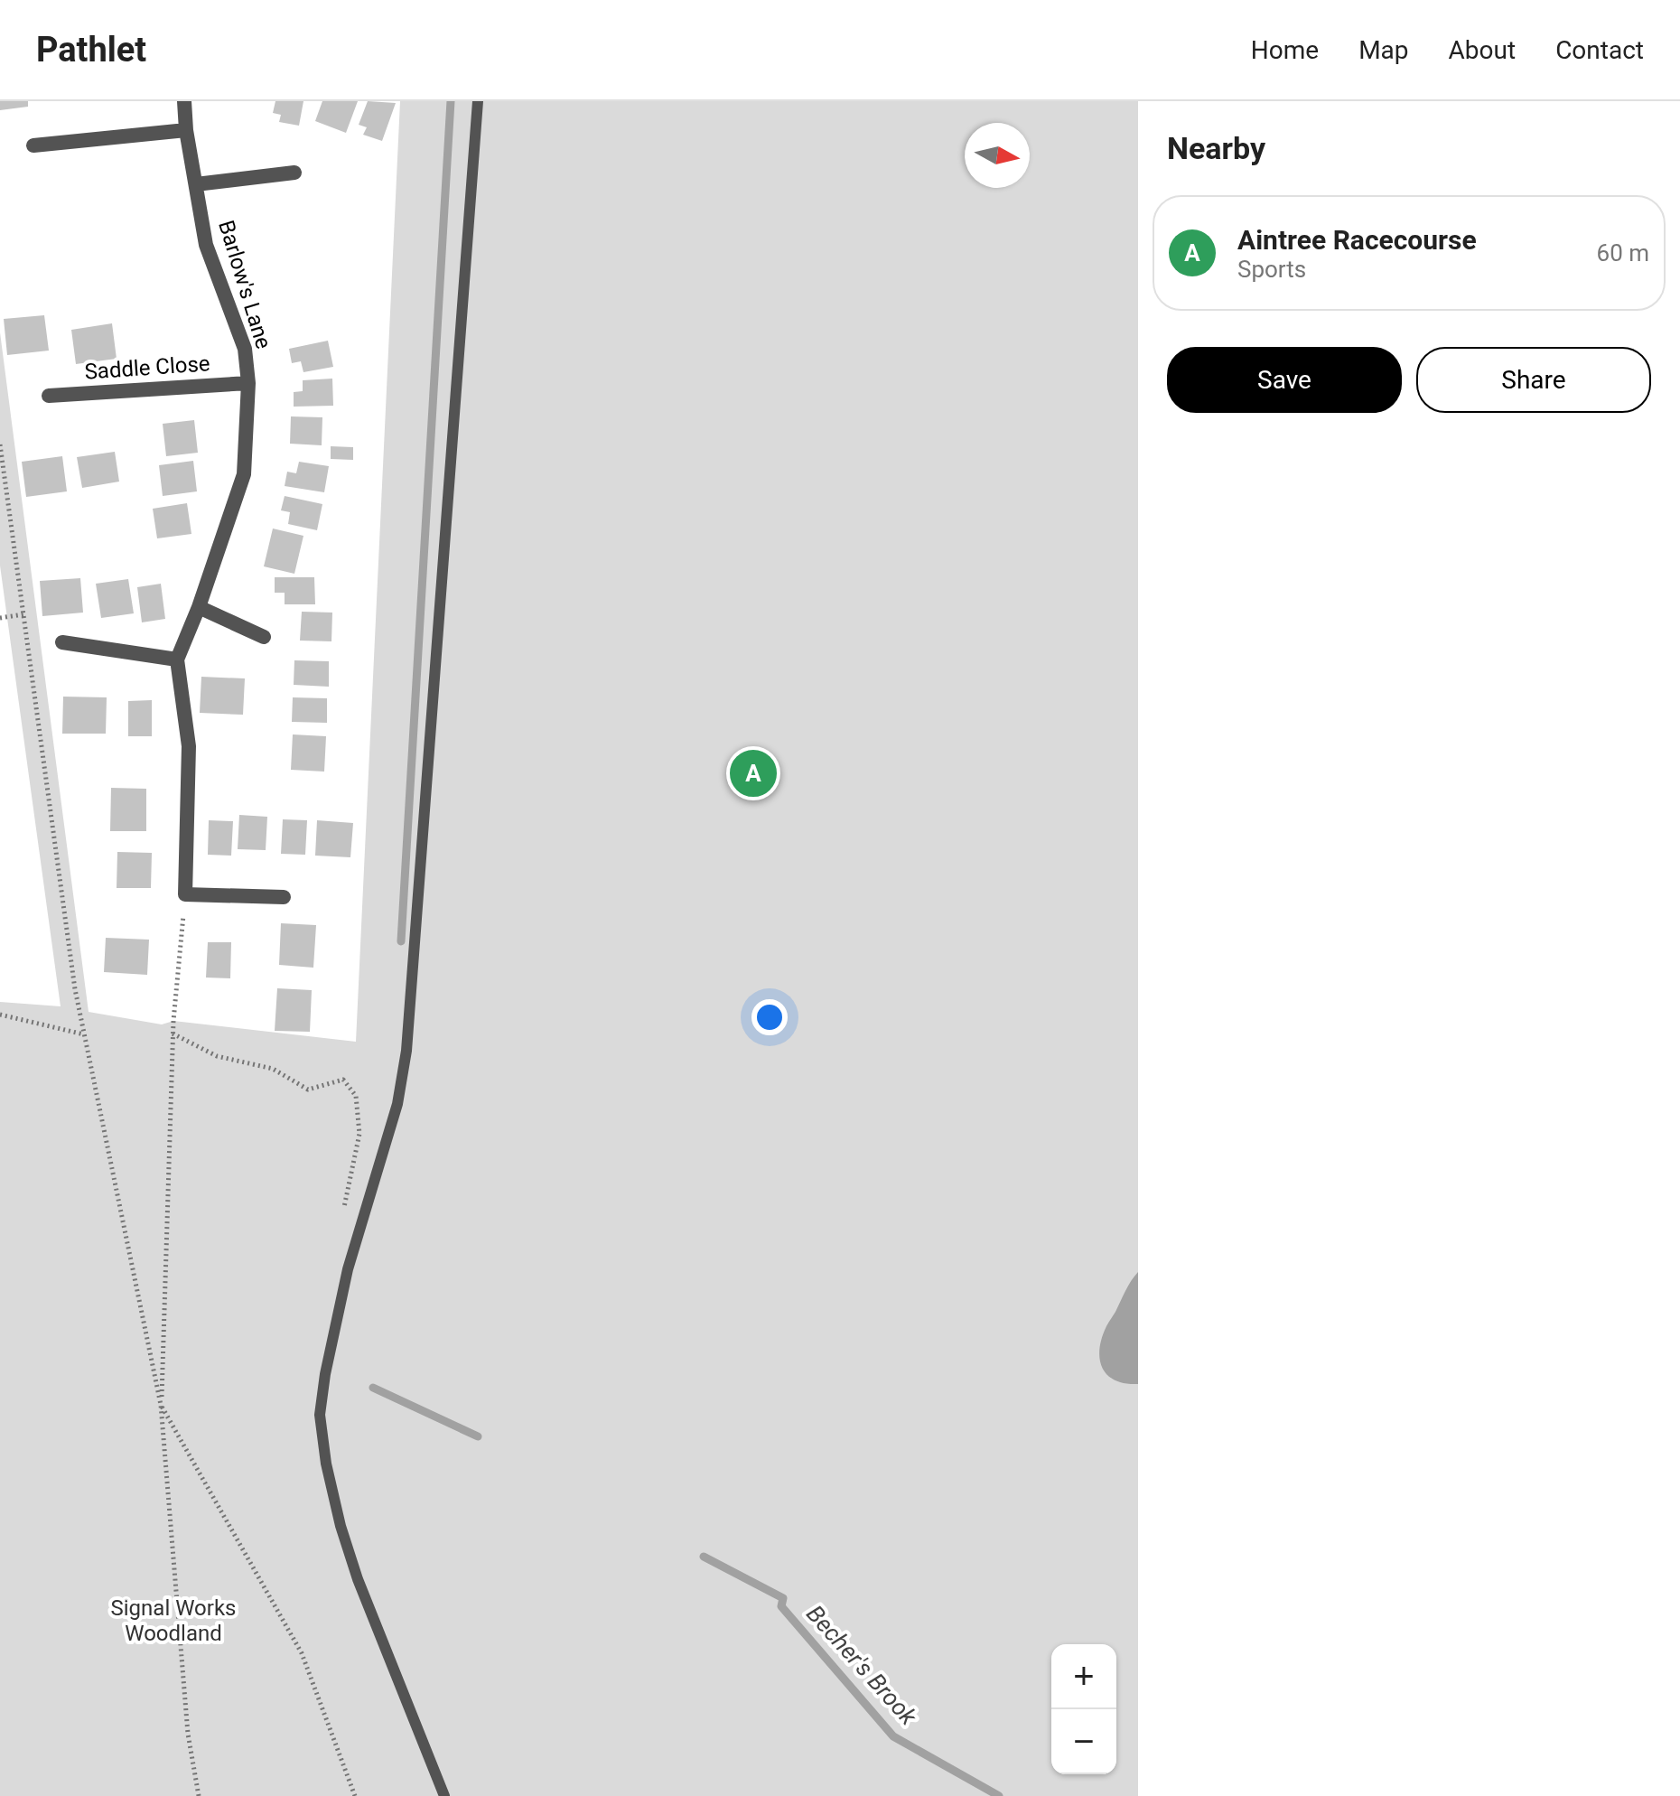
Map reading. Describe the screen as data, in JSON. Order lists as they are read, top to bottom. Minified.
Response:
{"streets":{"street":["Barlow's Lane","Saddle Close"]},"crossings":[["Barlow's Lane","Saddle Close"]],"water":["Becher's Brook"],"parks":["Signal Works Woodland"],"north":"right","page":{"header":"Pathlet","nav":["Home","Map","About","Contact"],"heading":"Nearby","list":[{"mark":"A","name":"Aintree Racecourse","note":"Sports","value":"60 m"}],"buttons":["Save","Share"],"pins":"A","map_buttons":["+","−"]}}
